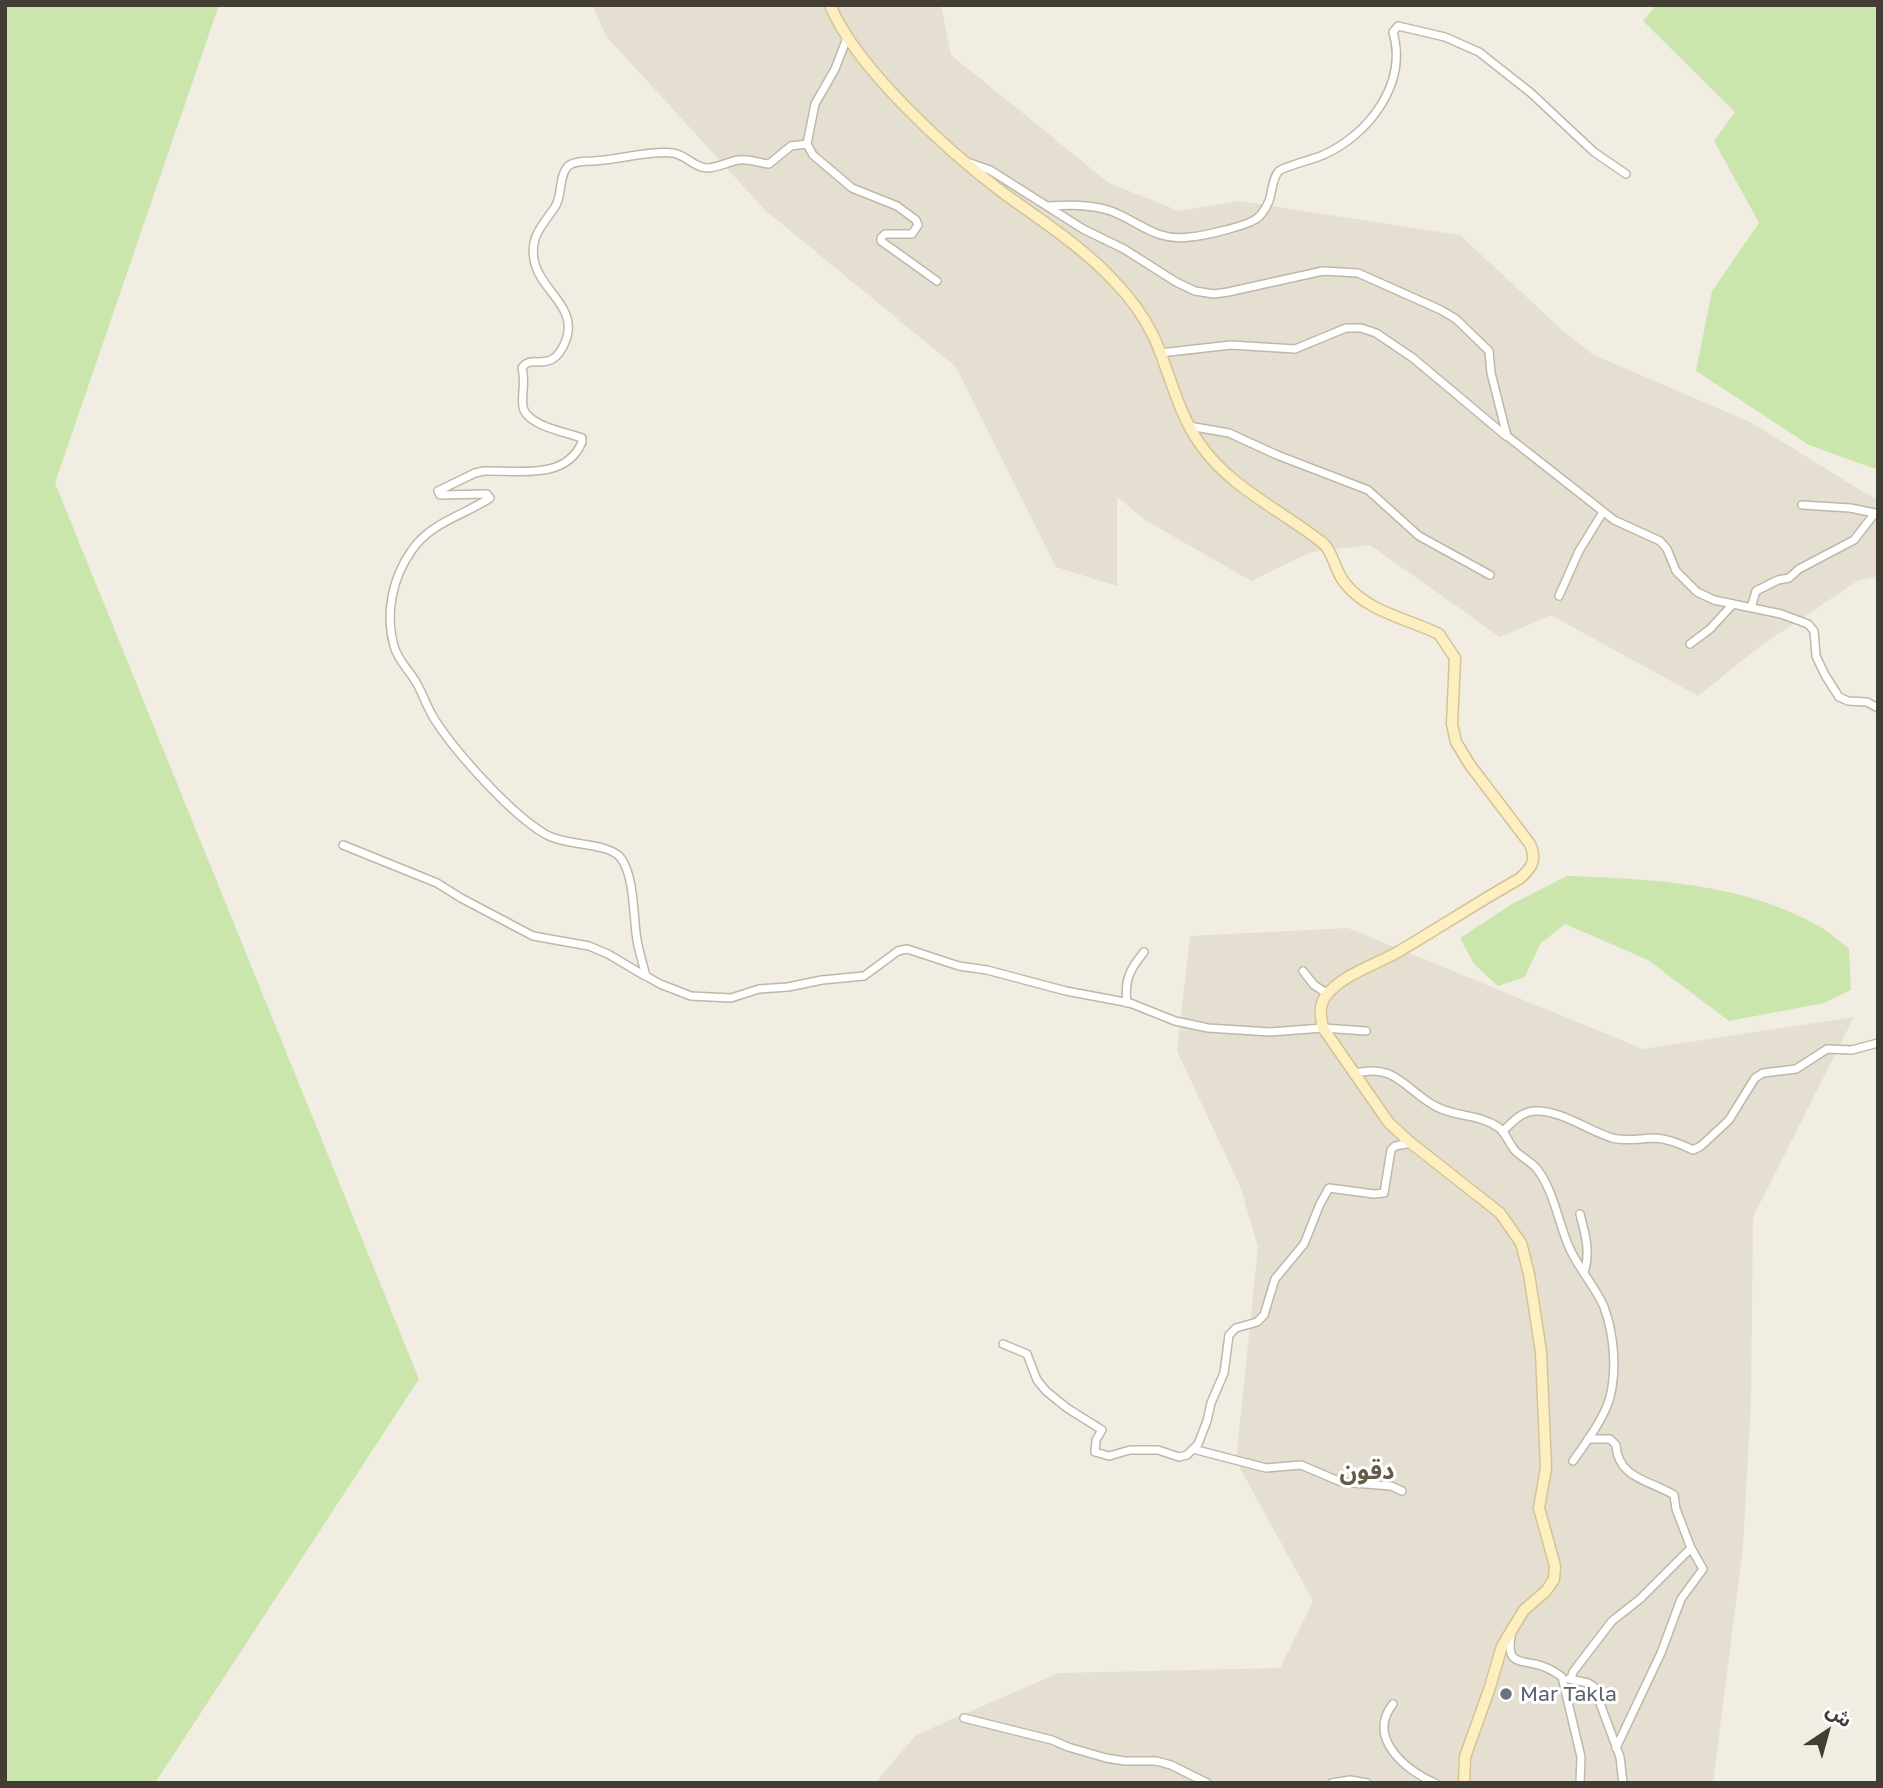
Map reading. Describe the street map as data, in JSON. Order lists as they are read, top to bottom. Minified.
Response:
{"districts":["دقون"],"places":["Mar Takla"],"north":"top right"}
